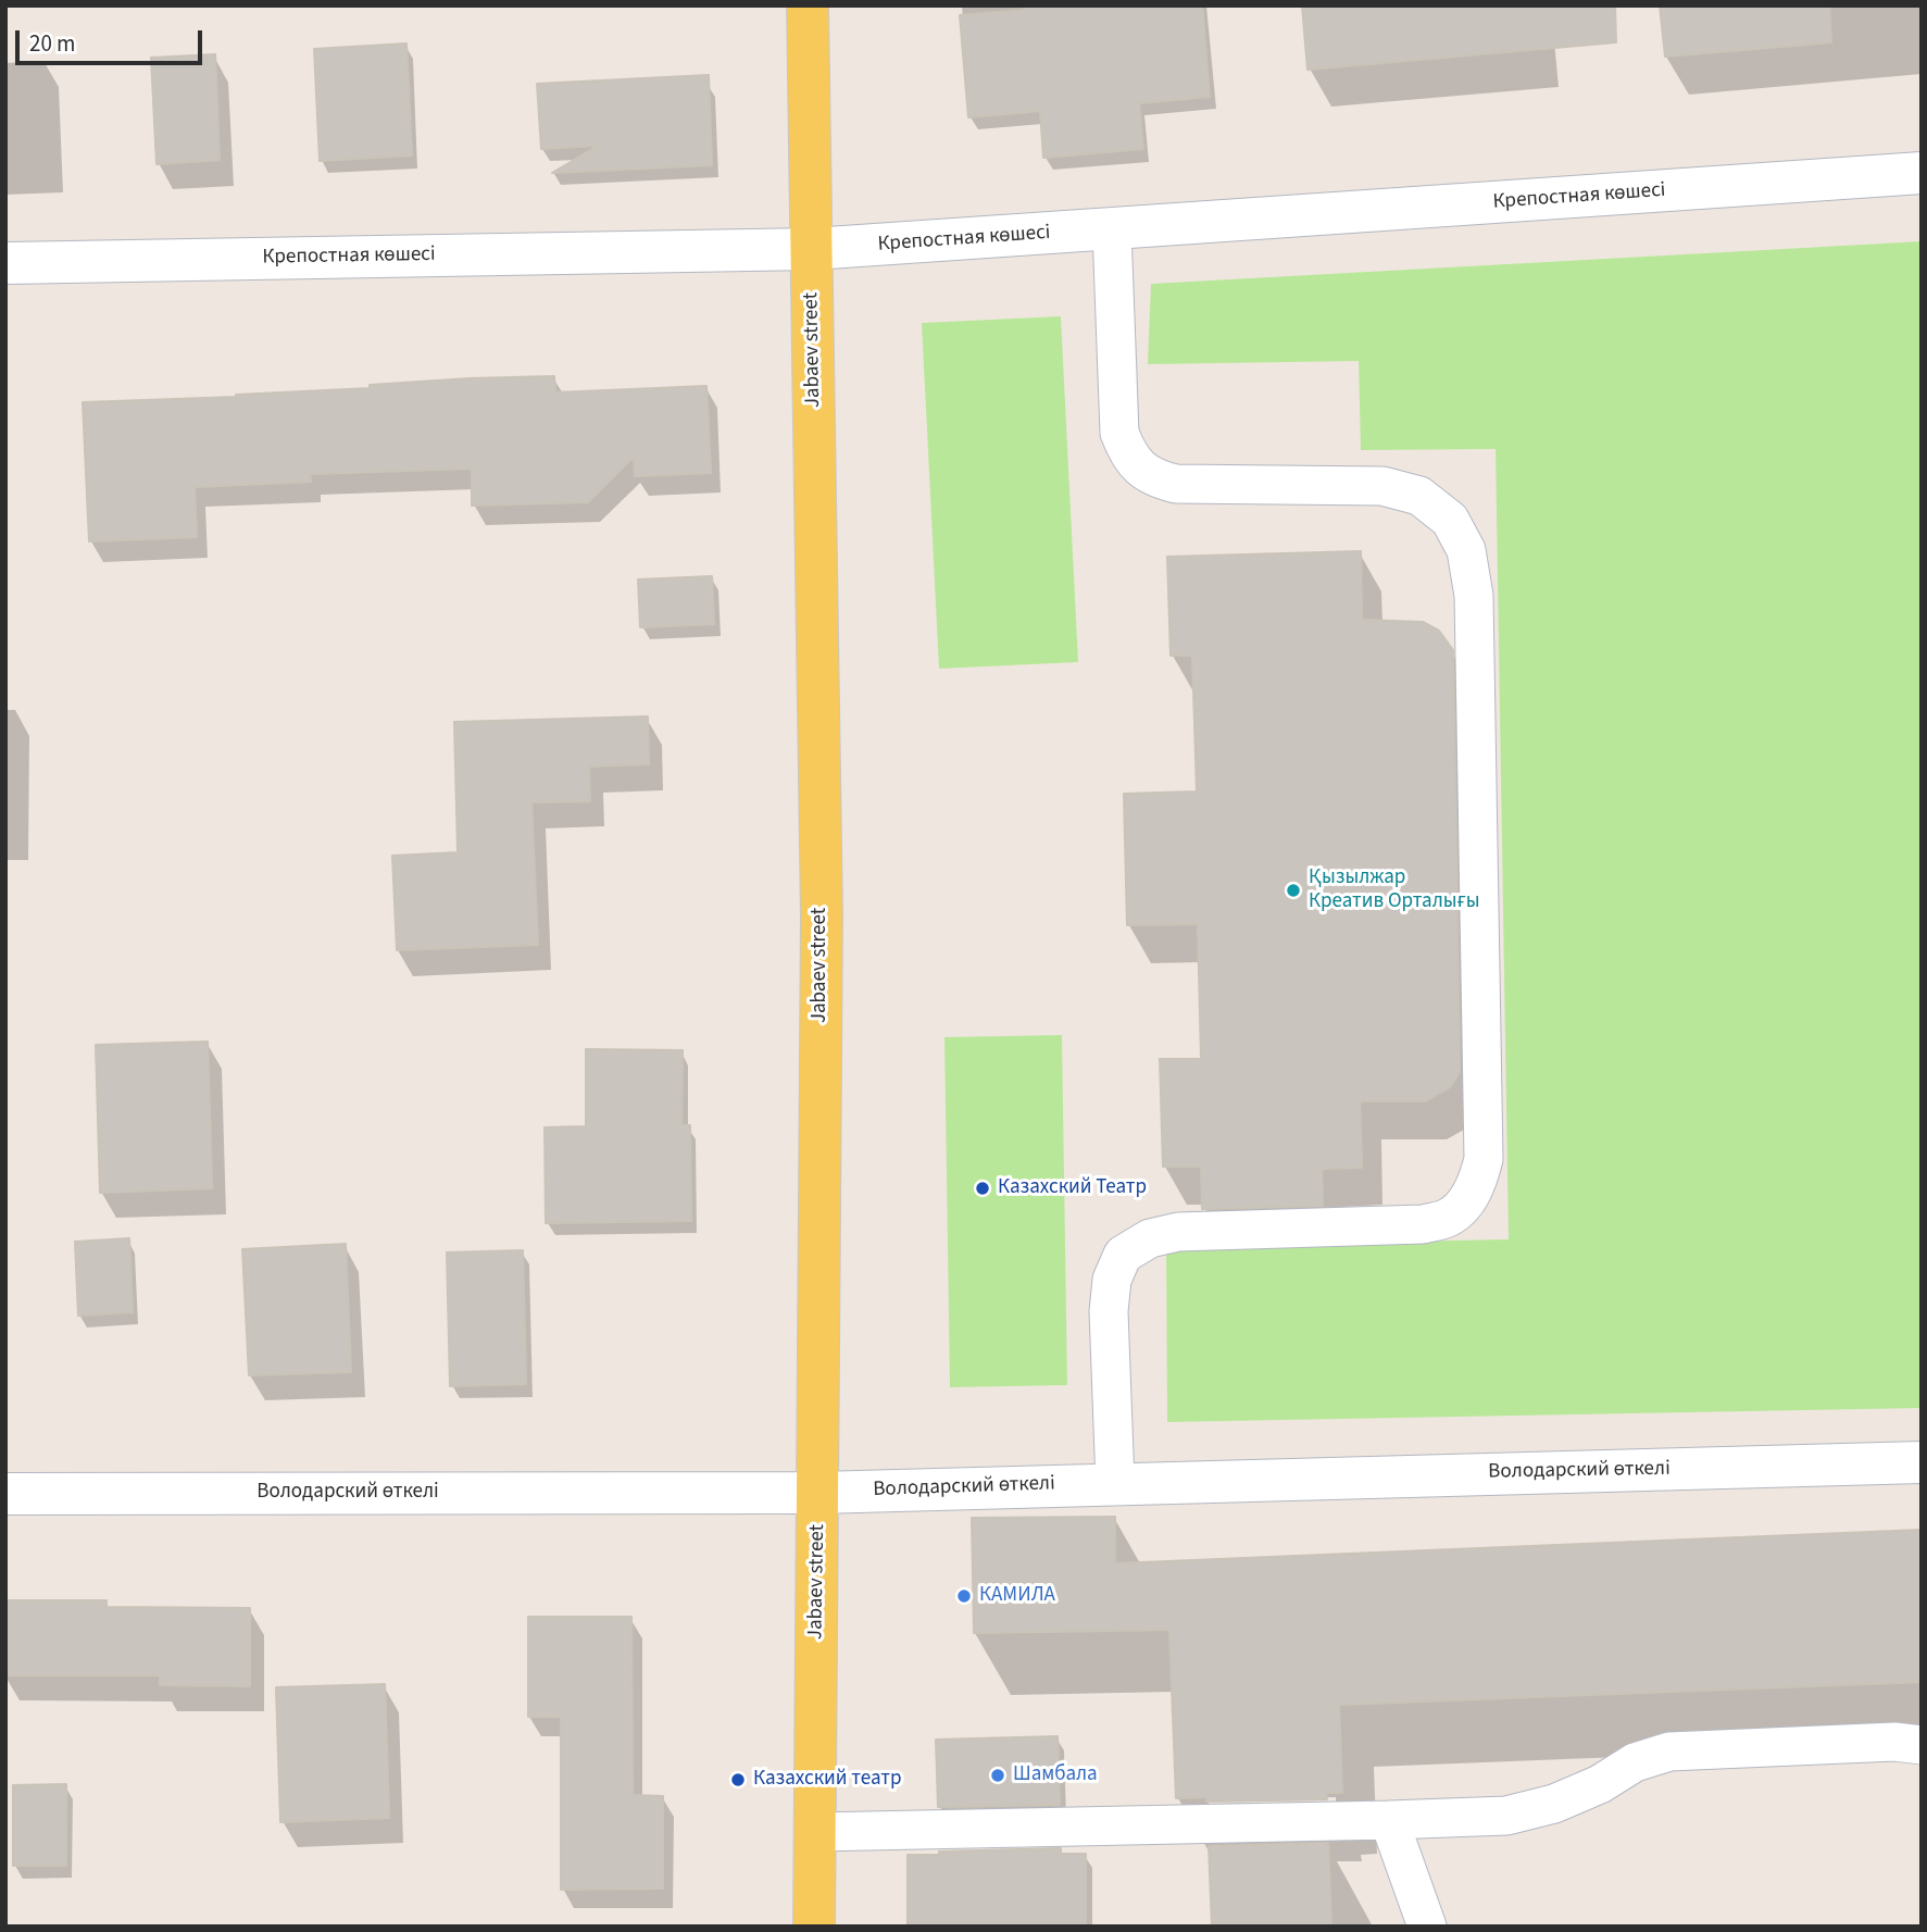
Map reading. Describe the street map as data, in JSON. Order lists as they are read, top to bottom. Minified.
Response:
{"streets":{"main road":["Jabaev street"],"street":["Крепостная көшесі","Володарский өткелі"]},"crossings":[["Крепостная көшесі","Jabaev street"],["Jabaev street","Володарский өткелі"]],"places":["Қызылжар Креатив Орталығы","Казахский Театр","КАМИЛА","Шамбала","Казахский театр"],"scale_bar":"20 m"}
